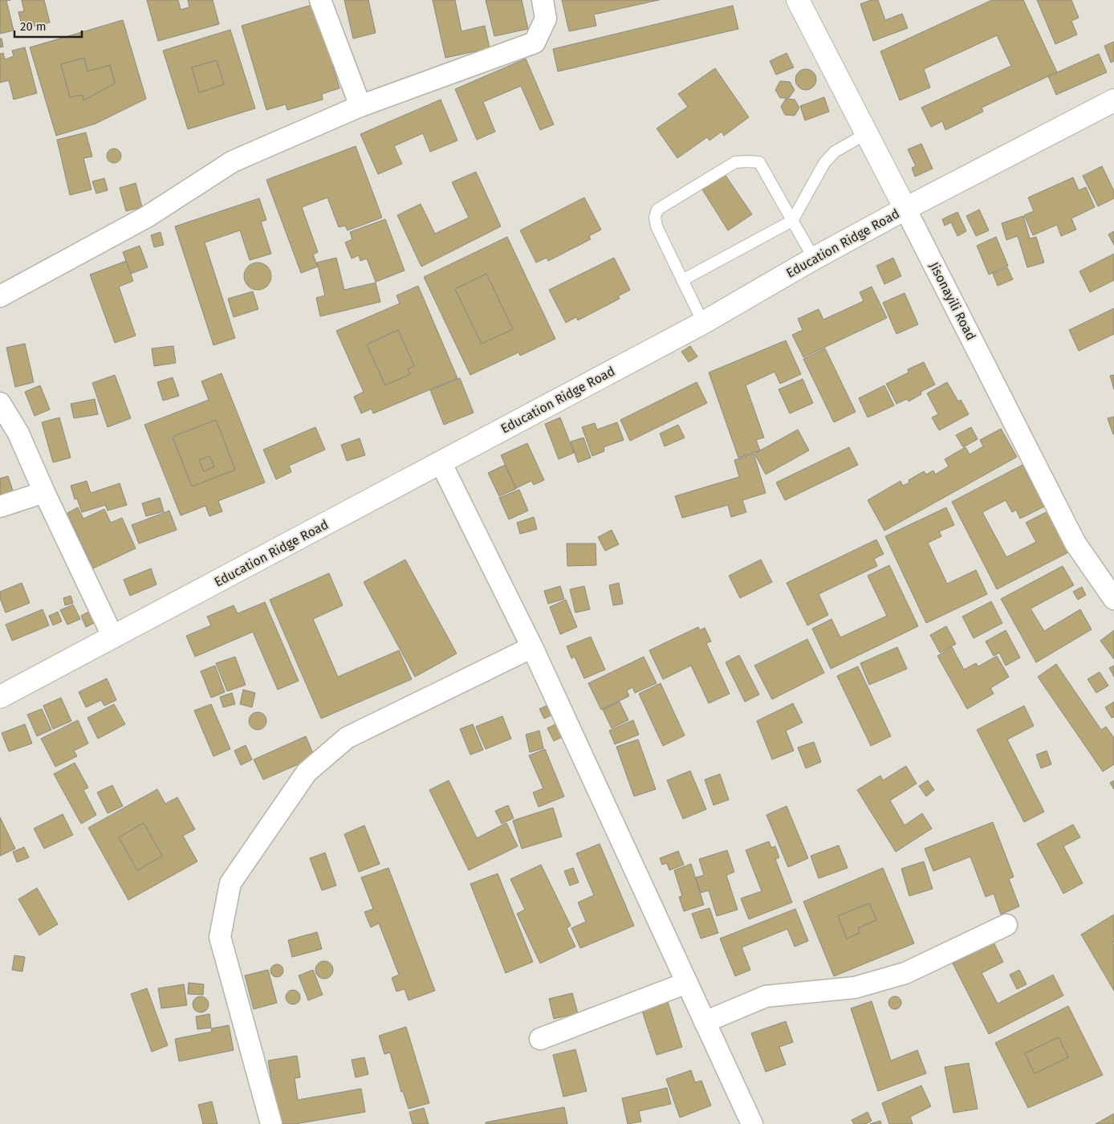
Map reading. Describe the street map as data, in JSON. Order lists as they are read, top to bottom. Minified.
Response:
{"streets":{"main road":["Education Ridge Road","Jisonayili Road"]},"crossings":[["Education Ridge Road","Jisonayili Road"]],"scale_bar":"20 m"}
